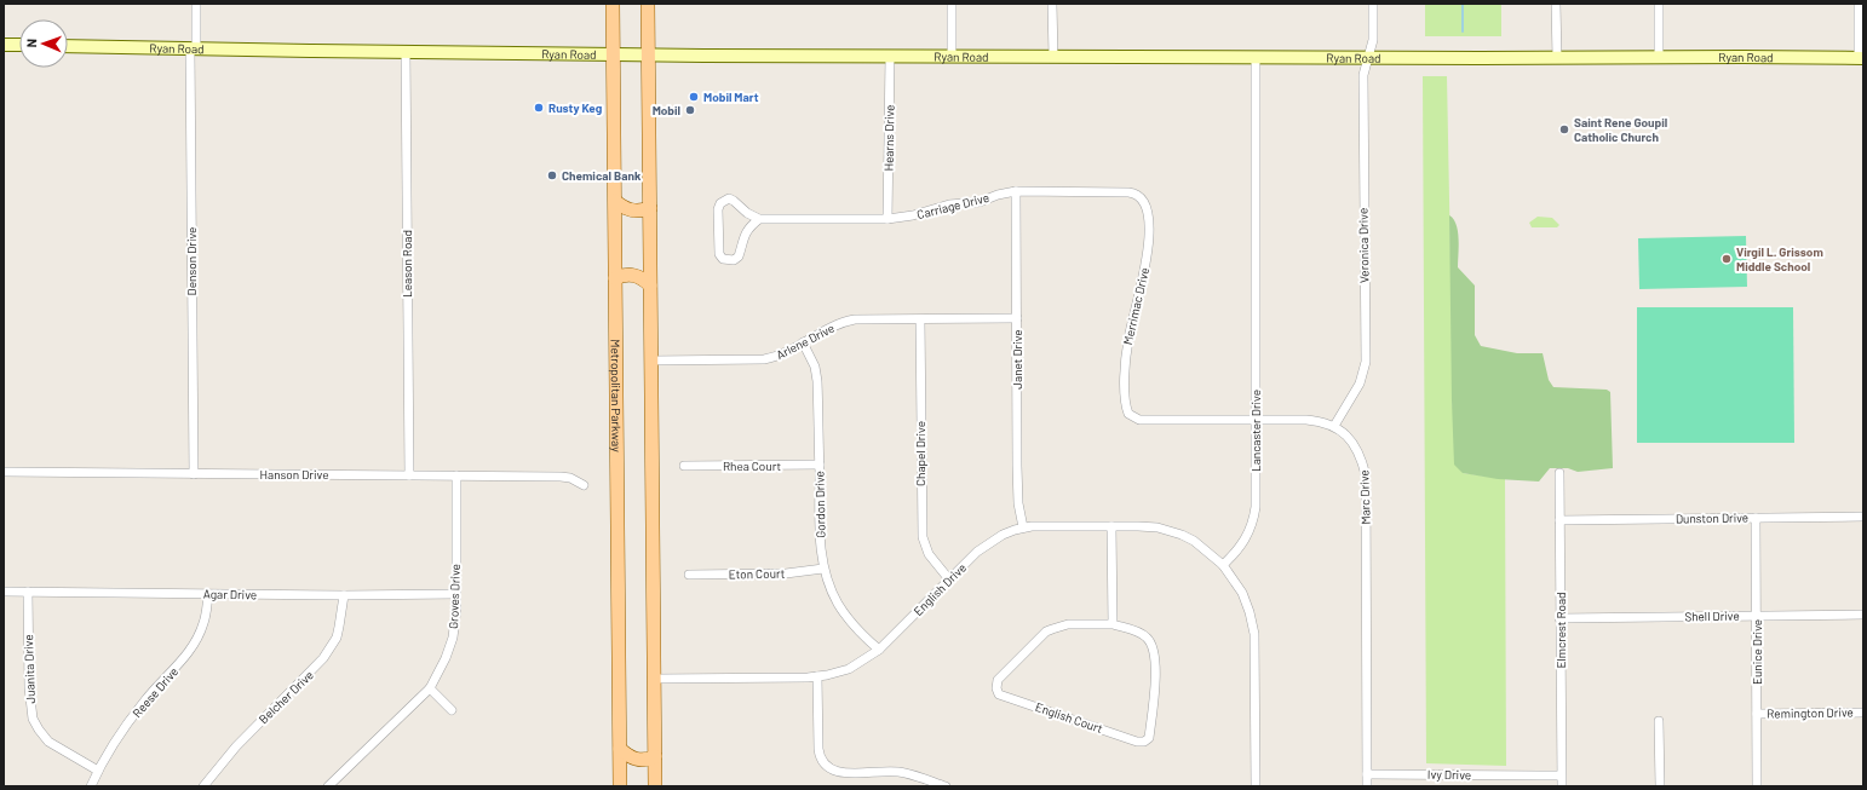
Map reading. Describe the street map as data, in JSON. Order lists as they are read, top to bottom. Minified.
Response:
{"streets":{"main road":["Ryan Road","Metropolitan Parkway"],"street":["Hearns Drive","Carriage Drive","Veronica Drive","Denson Drive","Leason Road","Merrimac Drive","Arlene Drive","Janet Drive","Lancaster Drive","Chapel Drive","Rhea Court","Hanson Drive","Marc Drive","Gordon Drive","Dunston Drive","Eton Court","English Drive","Agar Drive","Groves Drive","Shell Drive","Elmcrest Road","Eunice Drive","Juanita Drive","Reese Drive","Belcher Drive","Remington Drive","English Court","Ivy Drive"]},"crossings":[["Ryan Road","Hearns Drive"],["Ryan Road","Veronica Drive"],["Ryan Road","Denson Drive"],["Ryan Road","Leason Road"],["Ryan Road","Metropolitan Parkway"],["Ryan Road","Lancaster Drive"],["Hearns Drive","Carriage Drive"],["Carriage Drive","Merrimac Drive"],["Carriage Drive","Janet Drive"],["Veronica Drive","Marc Drive"],["Denson Drive","Hanson Drive"],["Leason Road","Hanson Drive"],["Merrimac Drive","Lancaster Drive"],["Arlene Drive","Janet Drive"],["Arlene Drive","Chapel Drive"],["Arlene Drive","Gordon Drive"],["Janet Drive","English Drive"],["Lancaster Drive","English Drive"],["Chapel Drive","English Drive"],["Rhea Court","Gordon Drive"],["Hanson Drive","Groves Drive"],["Marc Drive","Ivy Drive"],["Gordon Drive","Eton Court"],["Gordon Drive","English Drive"],["Dunston Drive","Elmcrest Road"],["Dunston Drive","Eunice Drive"],["Agar Drive","Groves Drive"],["Agar Drive","Juanita Drive"],["Agar Drive","Reese Drive"],["Agar Drive","Belcher Drive"],["Shell Drive","Elmcrest Road"],["Shell Drive","Eunice Drive"],["Elmcrest Road","Ivy Drive"],["Eunice Drive","Remington Drive"],["Juanita Drive","Reese Drive"]],"places":["Mobil Mart","Rusty Keg","Mobil","Saint Rene Goupil Catholic Church","Chemical Bank","Virgil L. Grissom Middle School"],"north":"left"}
